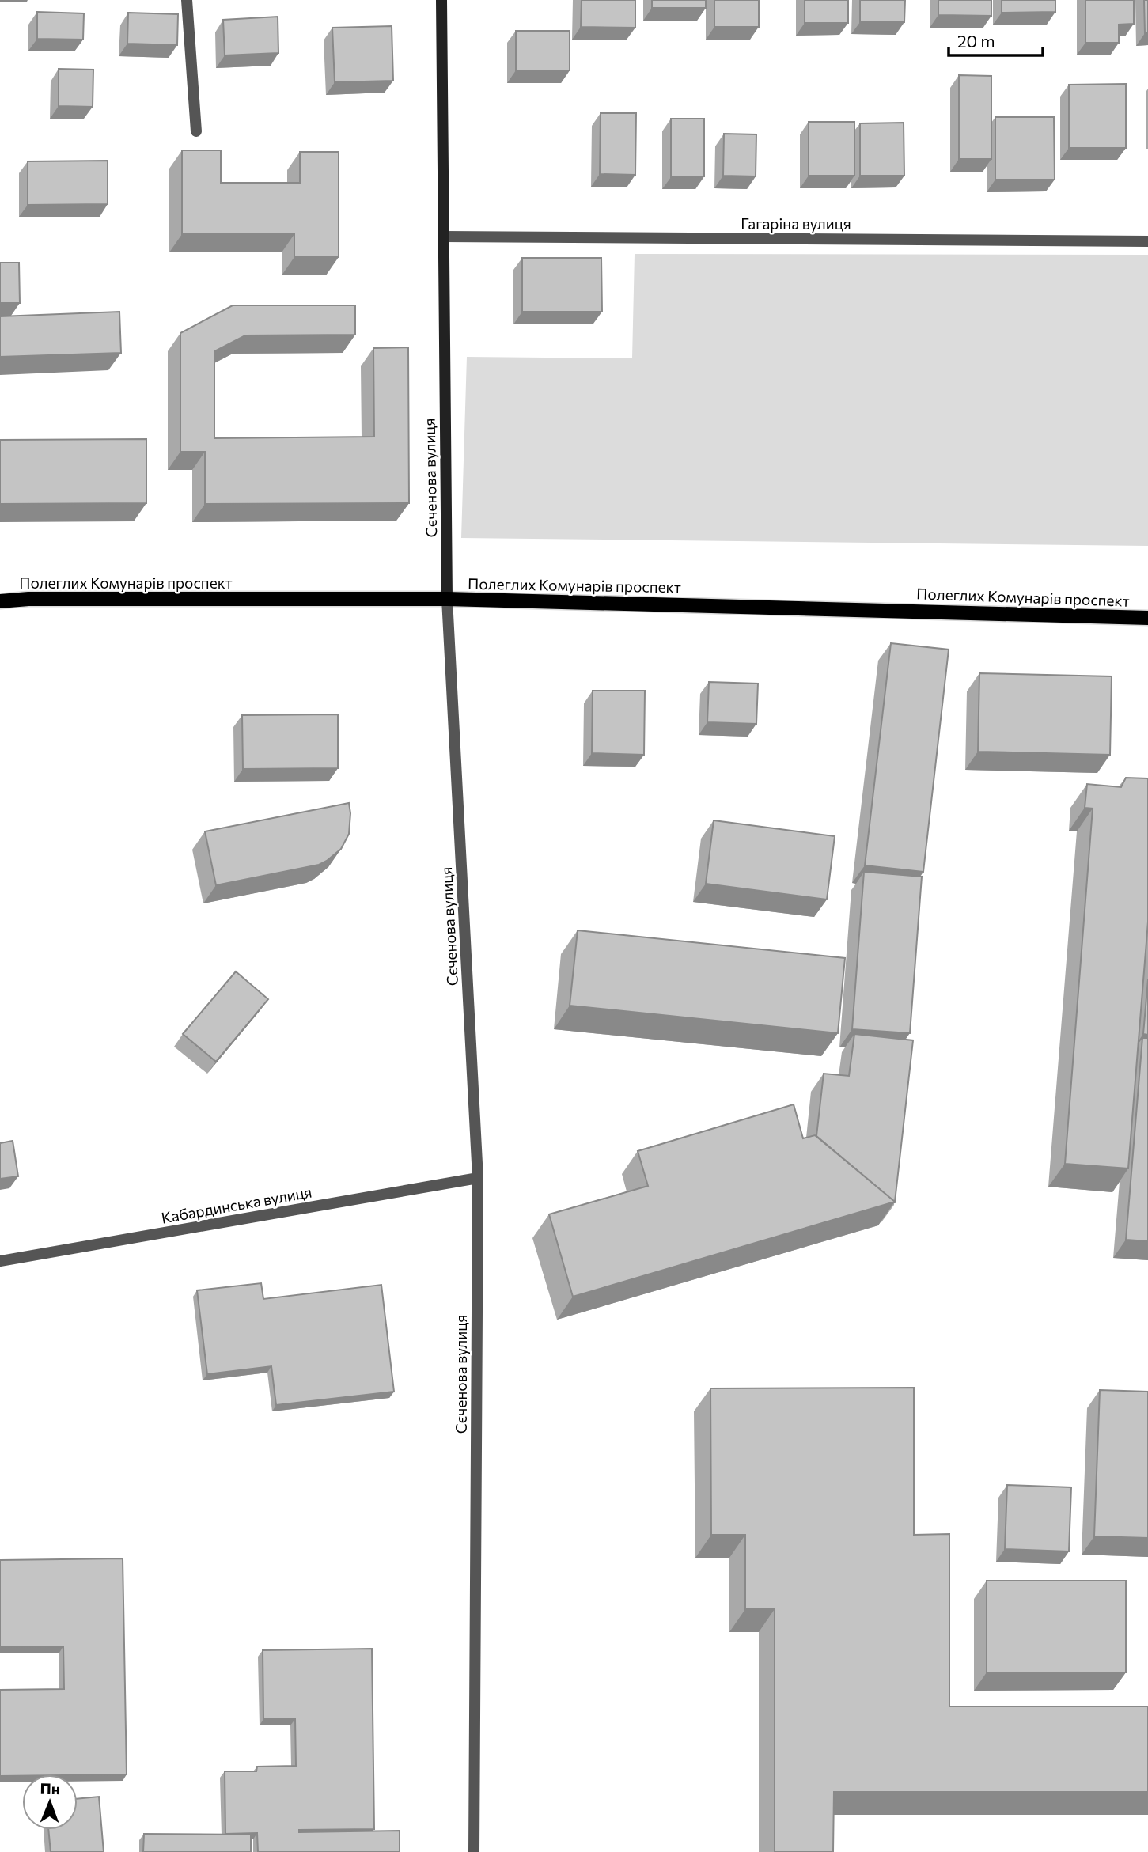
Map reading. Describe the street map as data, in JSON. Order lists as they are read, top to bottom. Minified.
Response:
{"streets":{"main road":["Полеглих Комунарів проспект"],"street":["Гагаріна вулиця","Сєченова вулиця","Кабардинська вулиця"]},"crossings":[["Гагаріна вулиця","Сєченова вулиця"],["Сєченова вулиця","Полеглих Комунарів проспект"],["Сєченова вулиця","Кабардинська вулиця"]],"scale_bar":"20 m","north":"top"}
